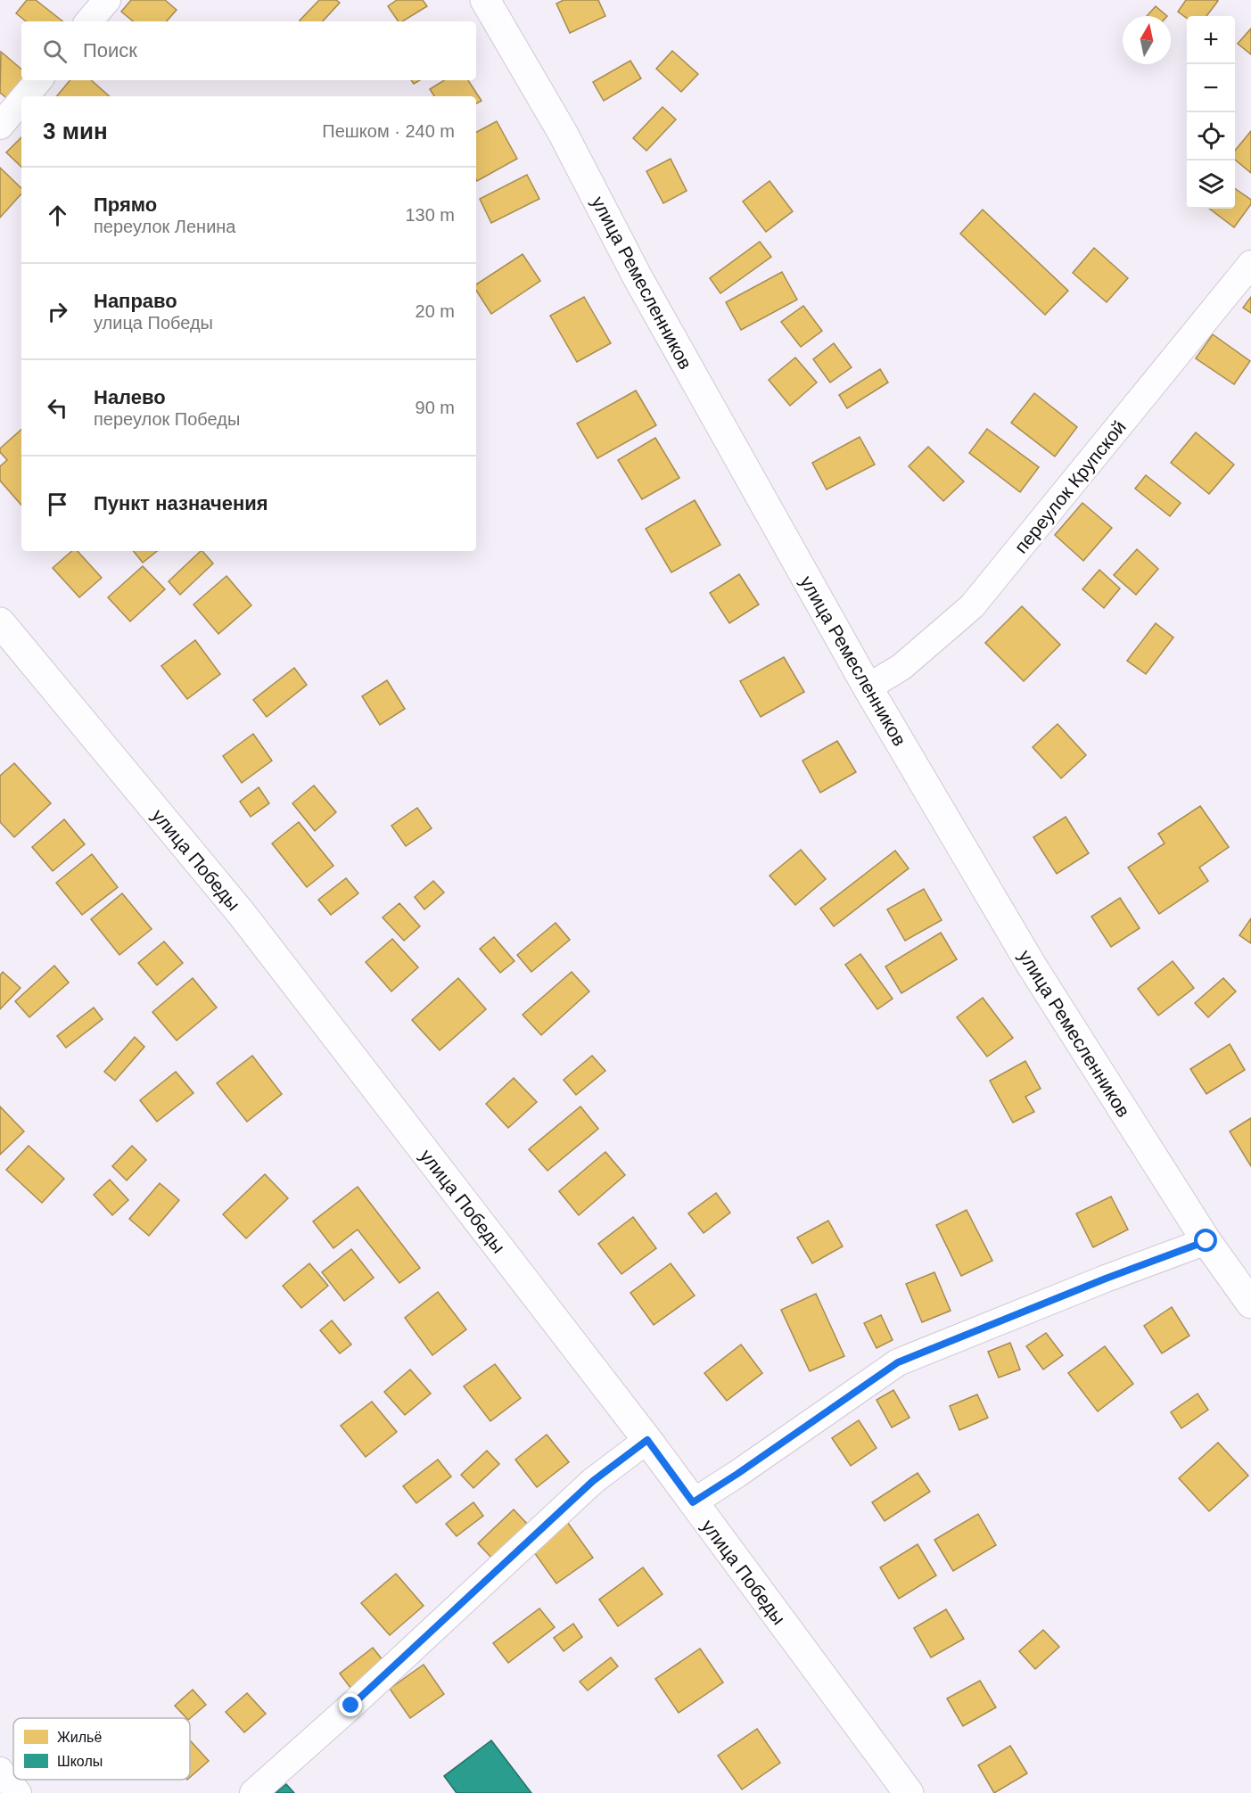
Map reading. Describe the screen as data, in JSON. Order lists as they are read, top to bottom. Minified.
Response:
{"streets":{"street":["улица Ремесленников","переулок Крупской","улица Победы"]},"crossings":[["улица Ремесленников","переулок Крупской"]],"legend":["Жильё","Школы"],"north":"top","page":{"map_buttons":["+","−"],"search":"Поиск","heading":["3 мин","Пешком · 240 m"],"list":[["Прямо","переулок Ленина","130 m"],["Направо","улица Победы","20 m"],["Налево","переулок Победы","90 m"],"Пункт назначения"]}}
